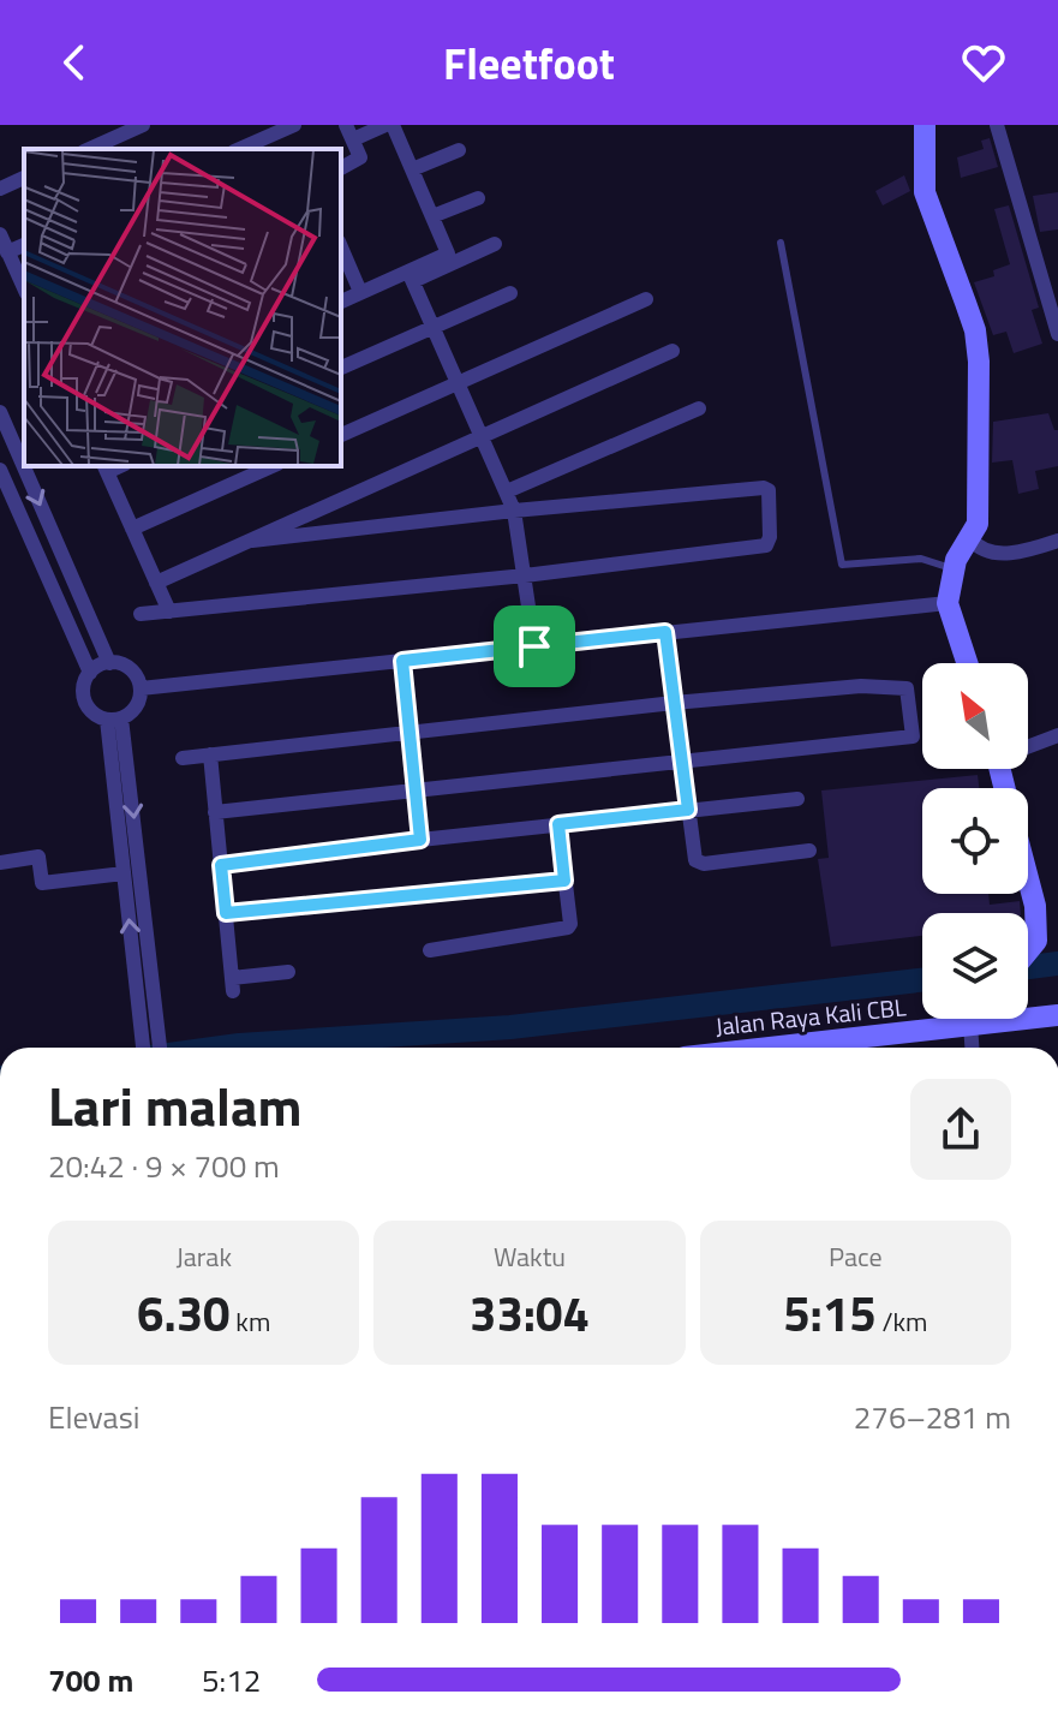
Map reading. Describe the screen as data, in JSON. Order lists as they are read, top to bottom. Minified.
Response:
{"streets":{"main road":["Jalan Raya Kali CBL"]},"north":"top left","page":{"header":"Fleetfoot","heading":["Lari malam","20:42 · 9 × 700 m"],"stats":[["Jarak","6.30 km"],["Waktu","33:04"],["Pace","5:15 /km"]],"chart":["Elevasi","276–281 m"],"list":[{"name":"700 m","note":"5:12"}]}}
